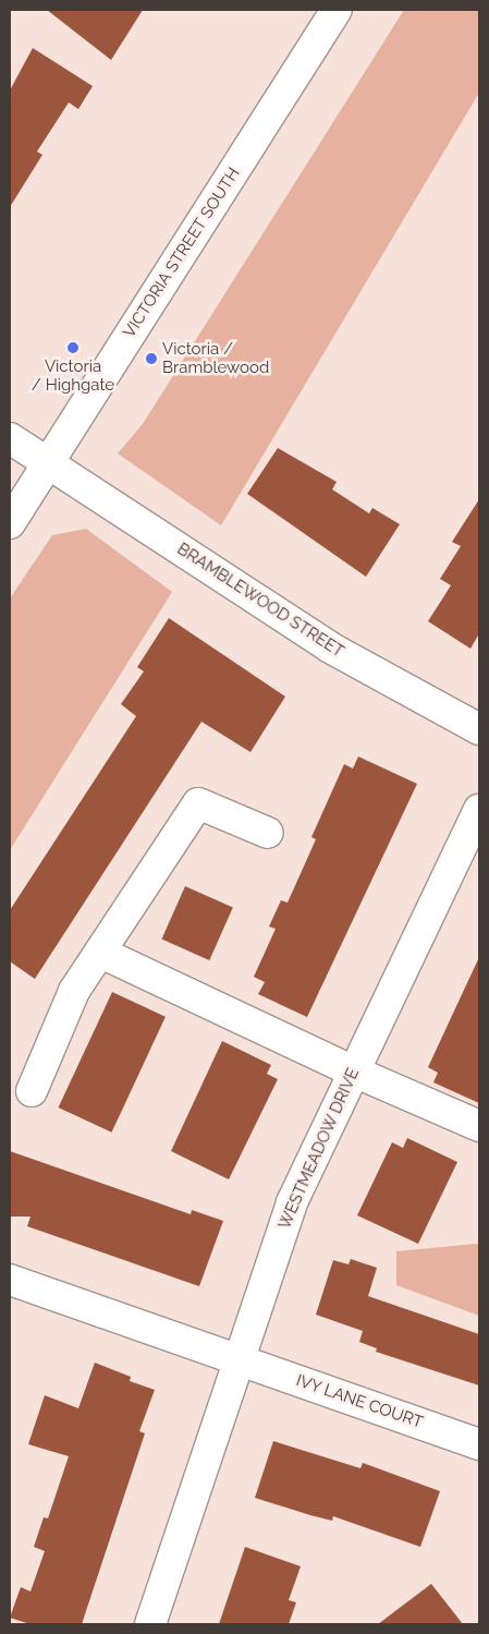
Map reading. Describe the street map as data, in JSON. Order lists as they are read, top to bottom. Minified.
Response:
{"streets":{"street":["VICTORIA STREET SOUTH","BRAMBLEWOOD STREET","WESTMEADOW DRIVE","IVY LANE COURT"]},"crossings":[["VICTORIA STREET SOUTH","BRAMBLEWOOD STREET"],["WESTMEADOW DRIVE","IVY LANE COURT"]],"places":["Victoria / Highgate","Victoria / Bramblewood"]}
